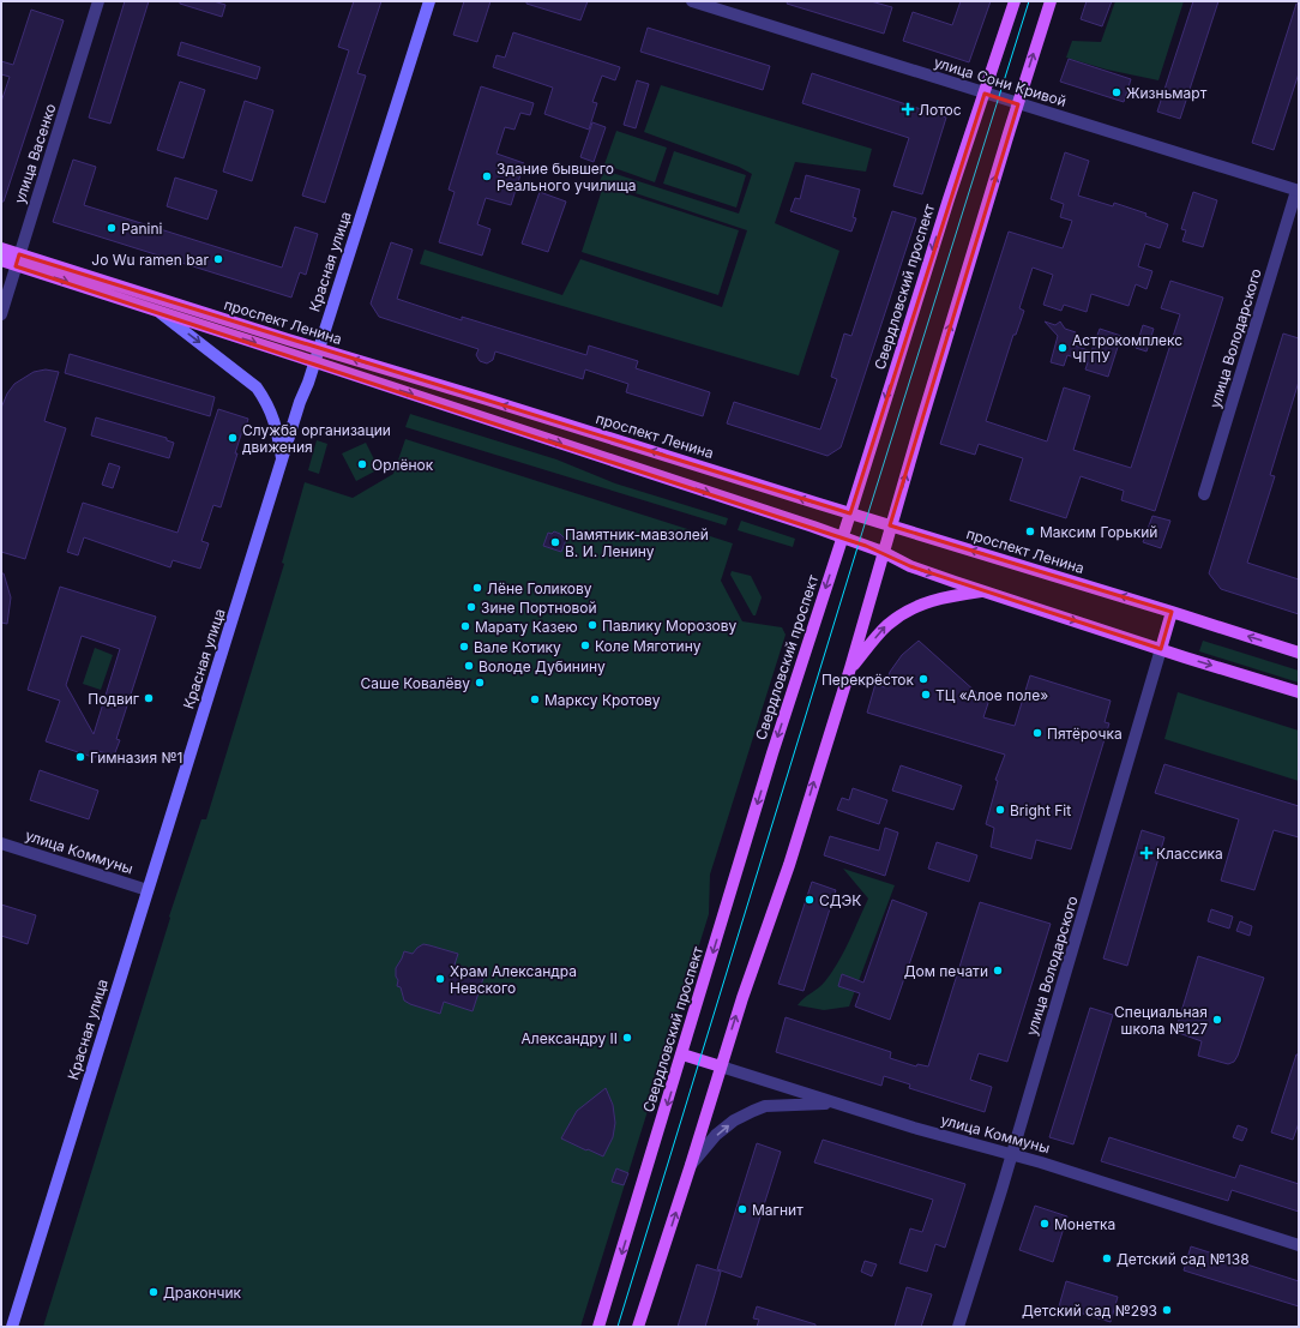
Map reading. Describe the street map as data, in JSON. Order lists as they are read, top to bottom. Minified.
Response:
{"streets":{"main road":["Красная улица","Свердловский проспект","проспект Ленина","улица Володарского","улица Коммуны"],"street":["улица Сони Кривой","улица Васенко"]},"crossings":[["улица Сони Кривой","Свердловский проспект"],["улица Сони Кривой","улица Володарского"],["улица Васенко","проспект Ленина"],["Красная улица","проспект Ленина"],["Красная улица","улица Коммуны"],["Свердловский проспект","проспект Ленина"],["Свердловский проспект","улица Коммуны"],["проспект Ленина","улица Володарского"],["улица Володарского","улица Коммуны"]],"places":{"other":["Жизньмарт","Здание бывшего Реального училища","Panini","Jo Wu ramen bar","Астрокомплекс ЧГПУ","Служба организации движения","Орлёнок","Максим Горький","Памятник-мавзолей В. И. Ленину","Лёне Голикову","Зине Портновой","Павлику Морозову","Марату Казею","Коле Мяготину","Вале Котику","Володе Дубинину","Перекрёсток","Саше Ковалёву","ТЦ «Алое поле»","Подвиг","Марксу Кротову","Пятёрочка","Гимназия №1","Bright Fit","СДЭК","Дом печати","Храм Александра Невского","Специальная школа №127","Александру II","Магнит","Монетка","Детский сад №138","Дракончик","Детский сад №293"],"health":["Лотос","Классика"]}}
